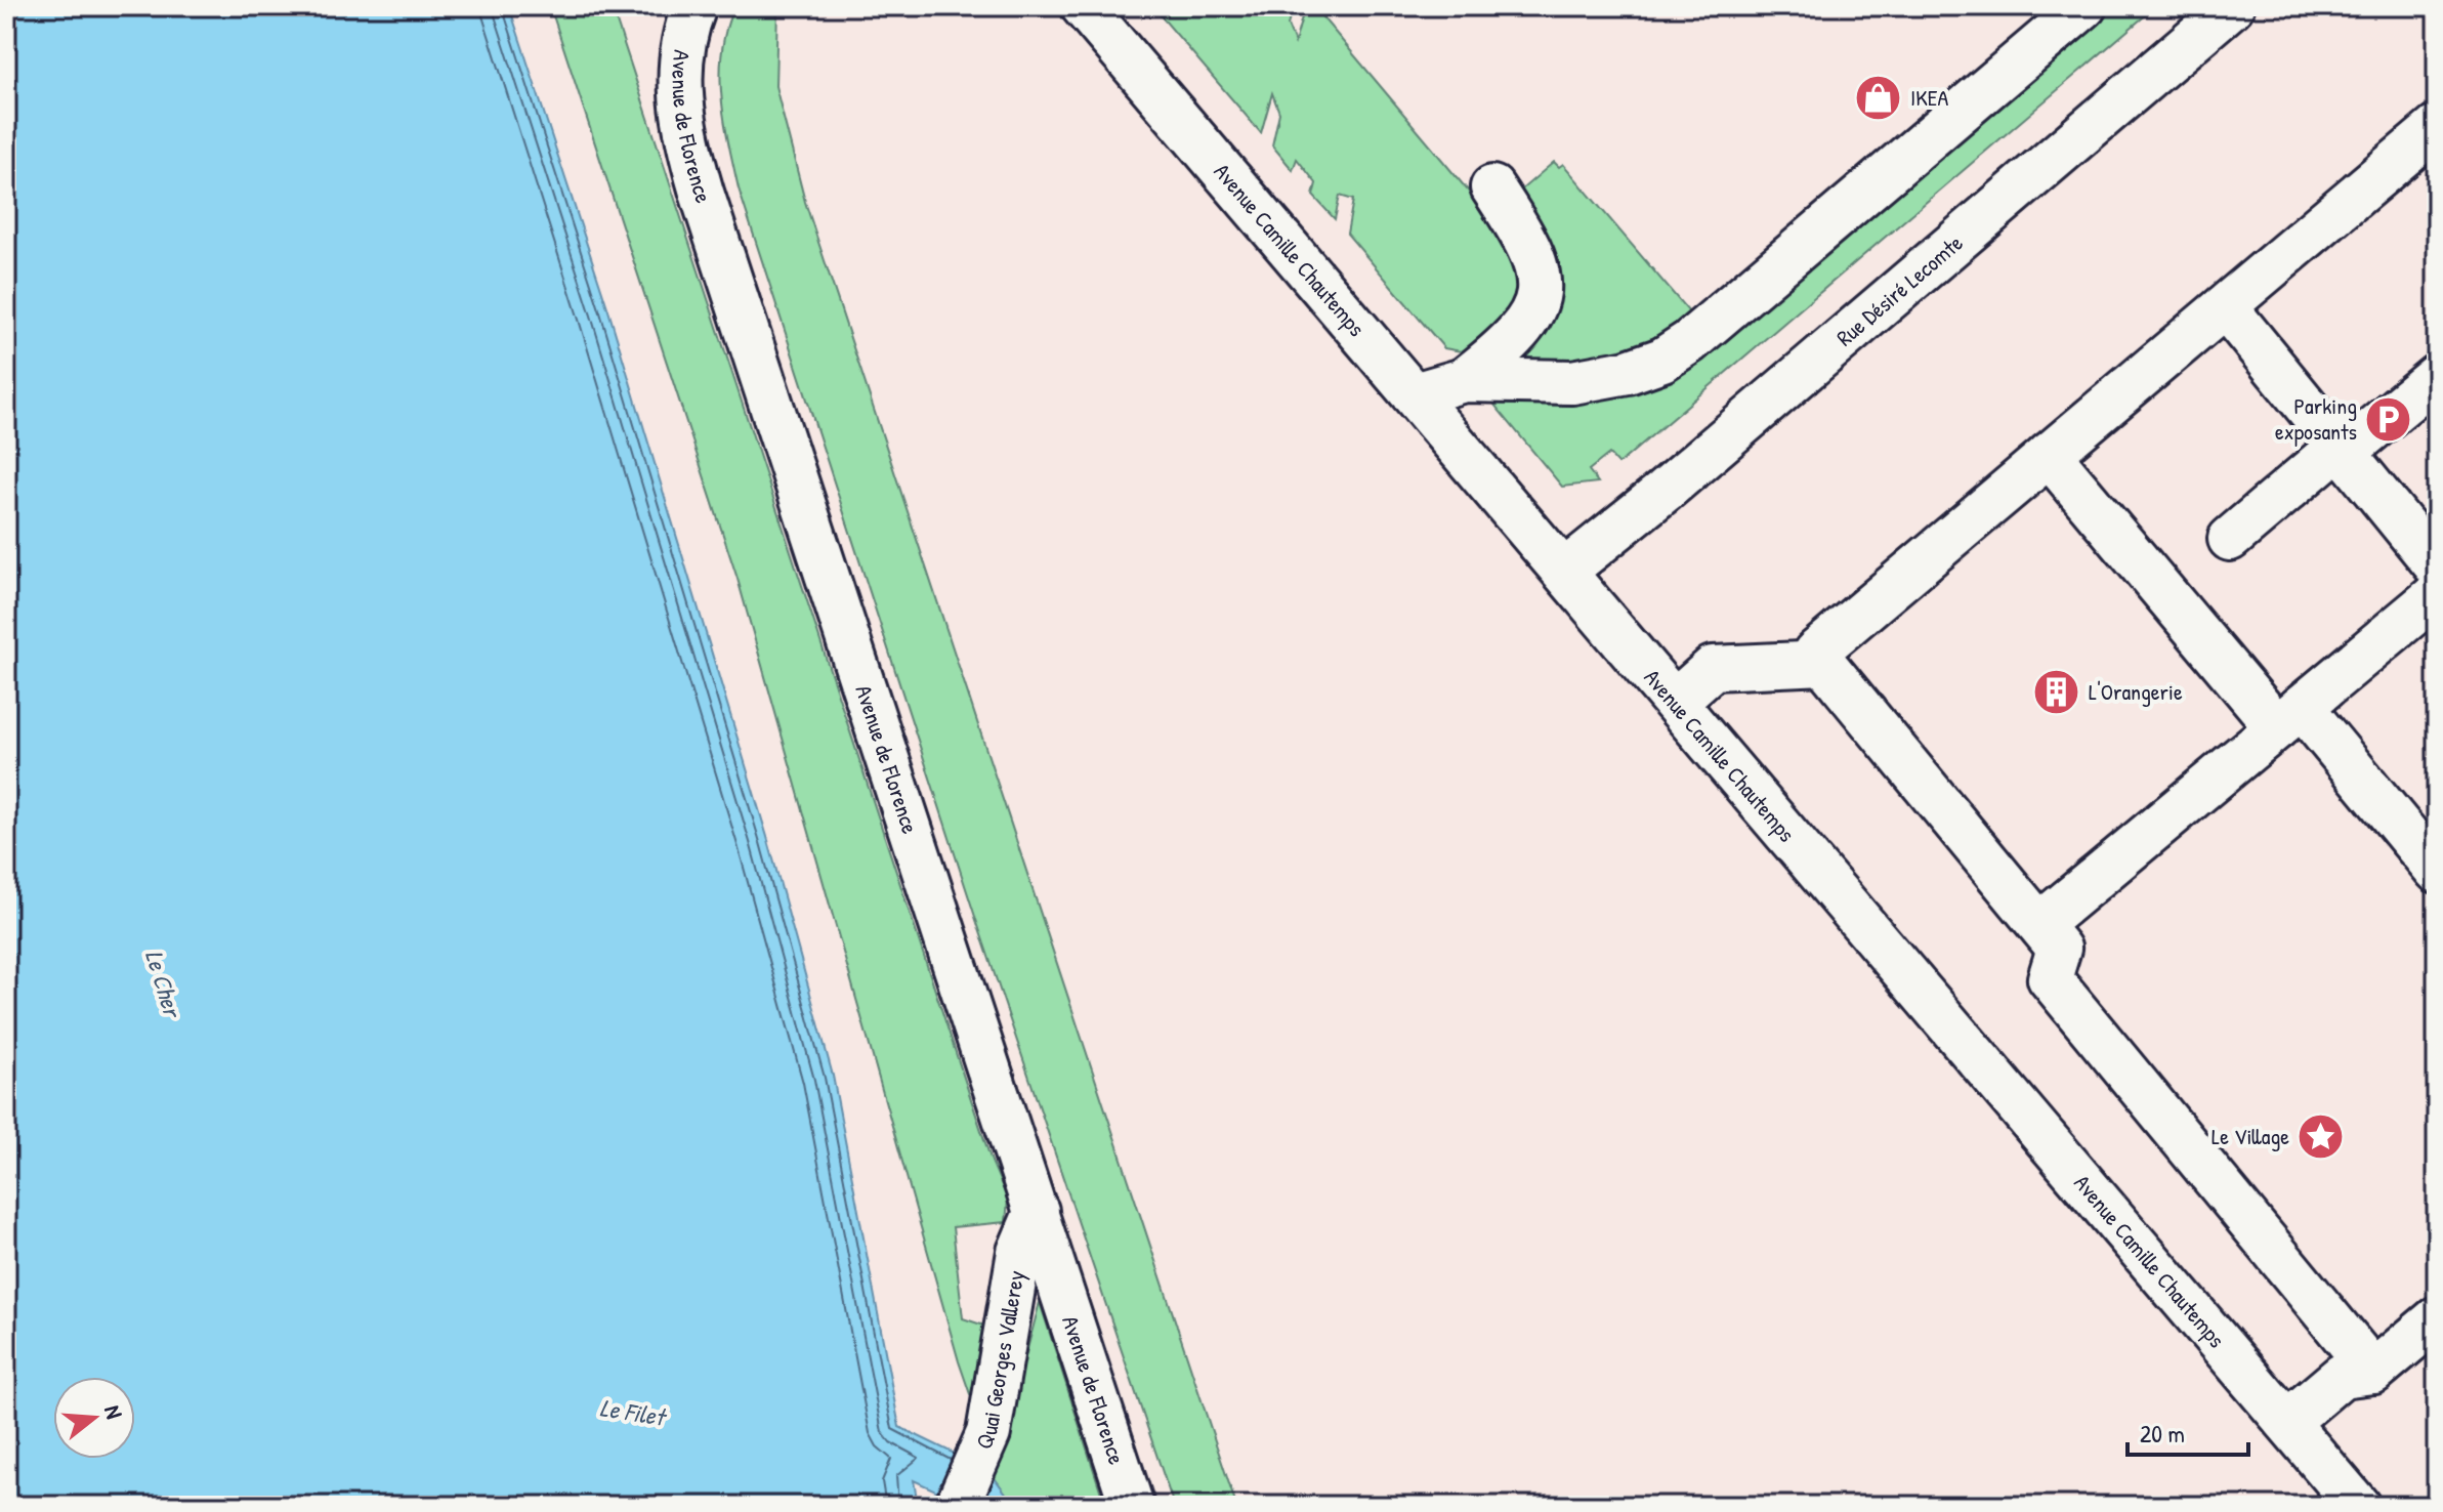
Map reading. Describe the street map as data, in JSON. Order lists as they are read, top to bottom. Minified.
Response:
{"streets":{"street":["Avenue de Florence","Avenue Camille Chautemps","Rue Désiré Lecomte","Quai Georges Vallerey"]},"crossings":[["Avenue de Florence","Quai Georges Vallerey"],["Avenue Camille Chautemps","Rue Désiré Lecomte"]],"water":["Le Cher","Le Filet"],"places":{"shop":["IKEA"],"parking":["Parking exposants"],"building":["L'Orangerie"],"place":["Le Village"]},"scale_bar":"20 m","north":"right"}
